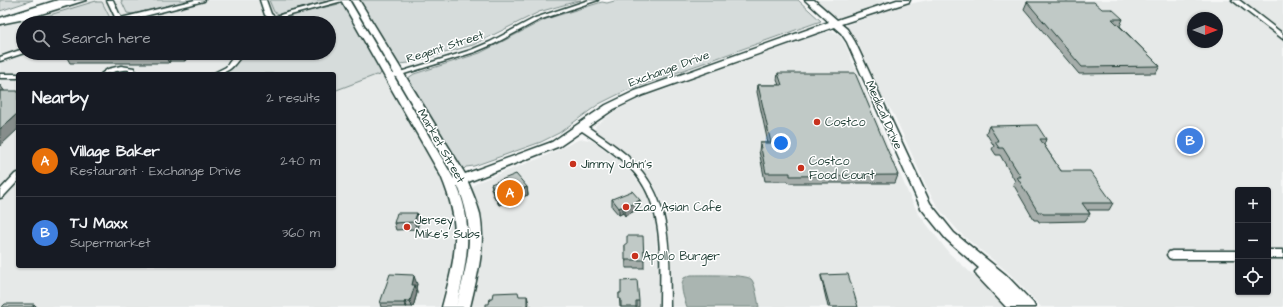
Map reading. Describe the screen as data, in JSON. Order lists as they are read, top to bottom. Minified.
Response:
{"streets":{"street":["Regent Street","Exchange Drive","Medical Drive","Market Street"]},"crossings":[["Regent Street","Market Street"],["Exchange Drive","Medical Drive"],["Exchange Drive","Market Street"]],"places":["Costco","Jimmy John's","Costco Food Court","Zao Asian Cafe","Jersey Mike's Subs","Apollo Burger"],"north":"right","page":{"search":"Search here","heading":["Nearby","2 results"],"list":[{"mark":"A","name":"Village Baker","note":"Restaurant · Exchange Drive","value":"240 m"},{"mark":"B","name":"TJ Maxx","note":"Supermarket","value":"360 m"}],"pins":["B","A"],"map_buttons":["+","−"]}}
